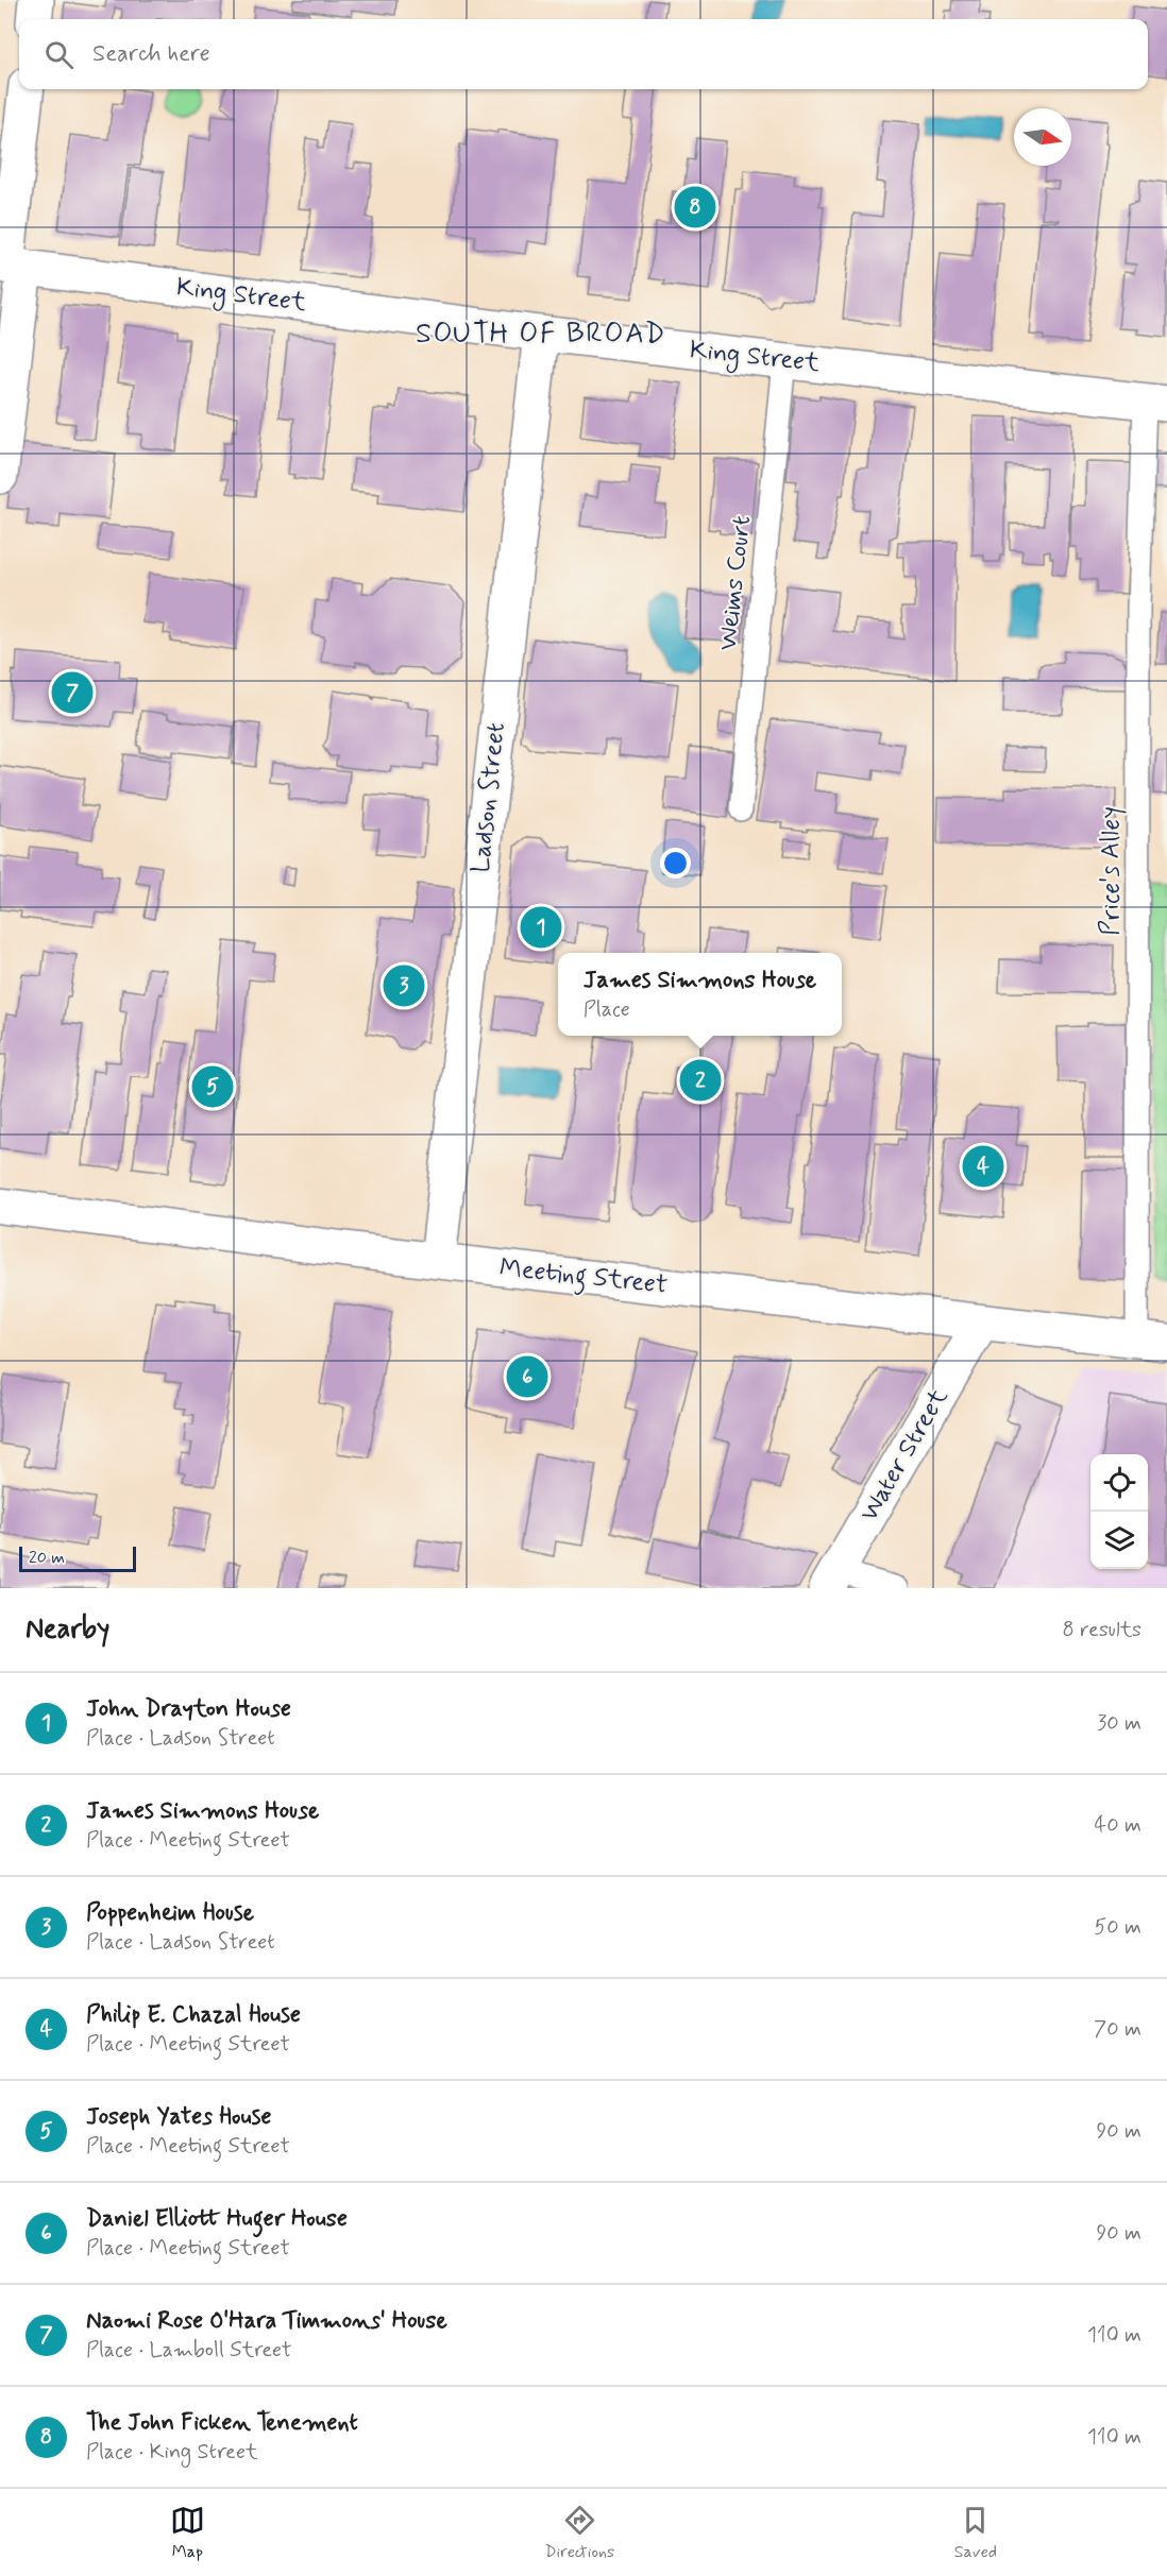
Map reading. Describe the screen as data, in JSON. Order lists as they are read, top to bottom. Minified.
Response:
{"streets":{"street":["King Street","Ladson Street","Meeting Street","Water Street"],"lane":["Weims Court","Price's Alley"]},"crossings":[["King Street","Weims Court"],["King Street","Ladson Street"],["King Street","Price's Alley"],["Ladson Street","Meeting Street"],["Price's Alley","Meeting Street"],["Meeting Street","Water Street"]],"districts":["SOUTH OF BROAD"],"scale_bar":"20 m","north":"right","page":{"search":"Search here","pins":["8","7","1","3","2","5","4","6"],"popup":["James Simmons House","Place"],"scale":"20 m","heading":["Nearby","8 results"],"list":[{"mark":"1","name":"John Drayton House","note":"Place · Ladson Street","value":"30 m"},{"mark":"2","name":"James Simmons House","note":"Place · Meeting Street","value":"40 m"},{"mark":"3","name":"Poppenheim House","note":"Place · Ladson Street","value":"50 m"},{"mark":"4","name":"Philip E. Chazal House","note":"Place · Meeting Street","value":"70 m"},{"mark":"5","name":"Joseph Yates House","note":"Place · Meeting Street","value":"90 m"},{"mark":"6","name":"Daniel Elliott Huger House","note":"Place · Meeting Street","value":"90 m"},{"mark":"7","name":"Naomi Rose O'Hara Timmons' House","note":"Place · Lamboll Street","value":"110 m"},{"mark":"8","name":"The John Ficken Tenement","note":"Place · King Street","value":"110 m"}],"nav":["Map","Directions","Saved"]}}
